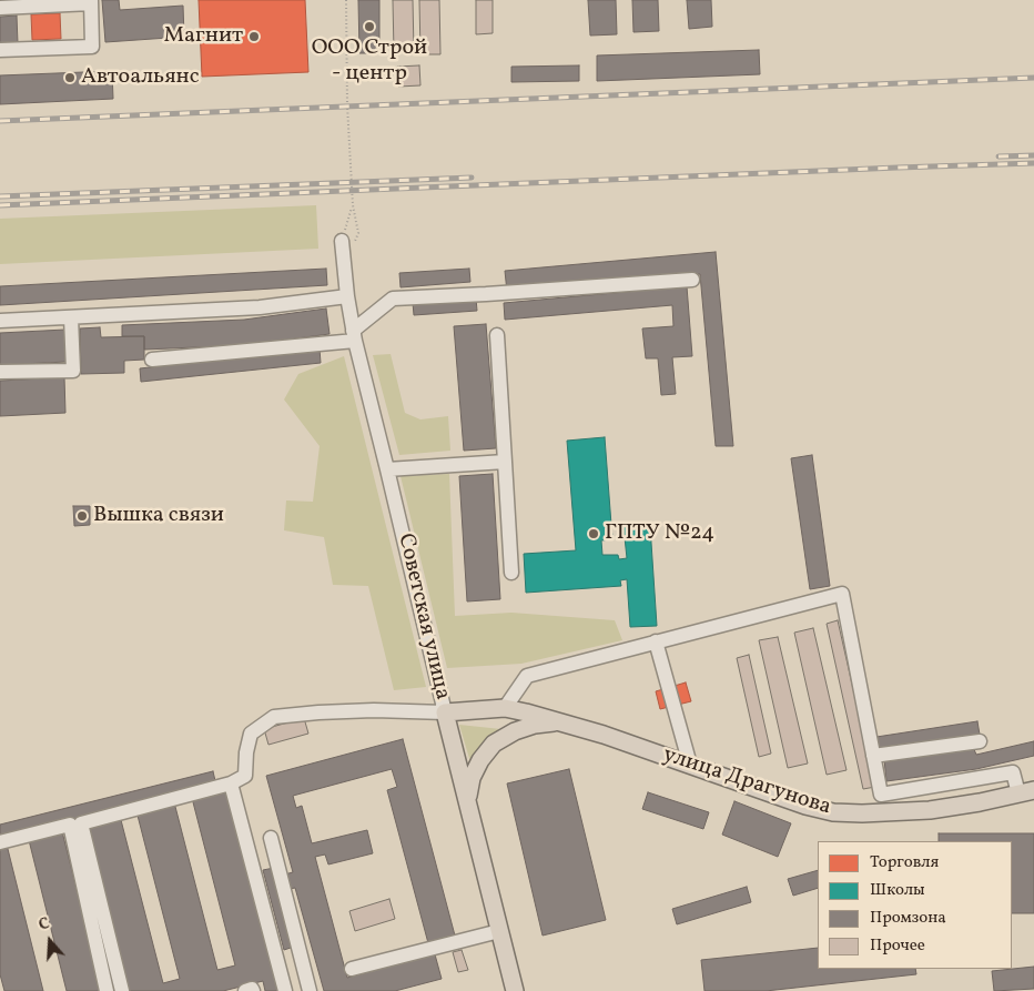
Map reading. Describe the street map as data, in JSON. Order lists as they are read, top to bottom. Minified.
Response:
{"streets":{"main road":["Советская улица","улица Драгунова"]},"crossings":[["Советская улица","улица Драгунова"]],"places":["ООО Строй - центр","Магнит","Автоальянс","Вышка связи","ГПТУ №24"],"legend":["Торговля","Школы","Промзона","Прочее"],"north":"top"}
